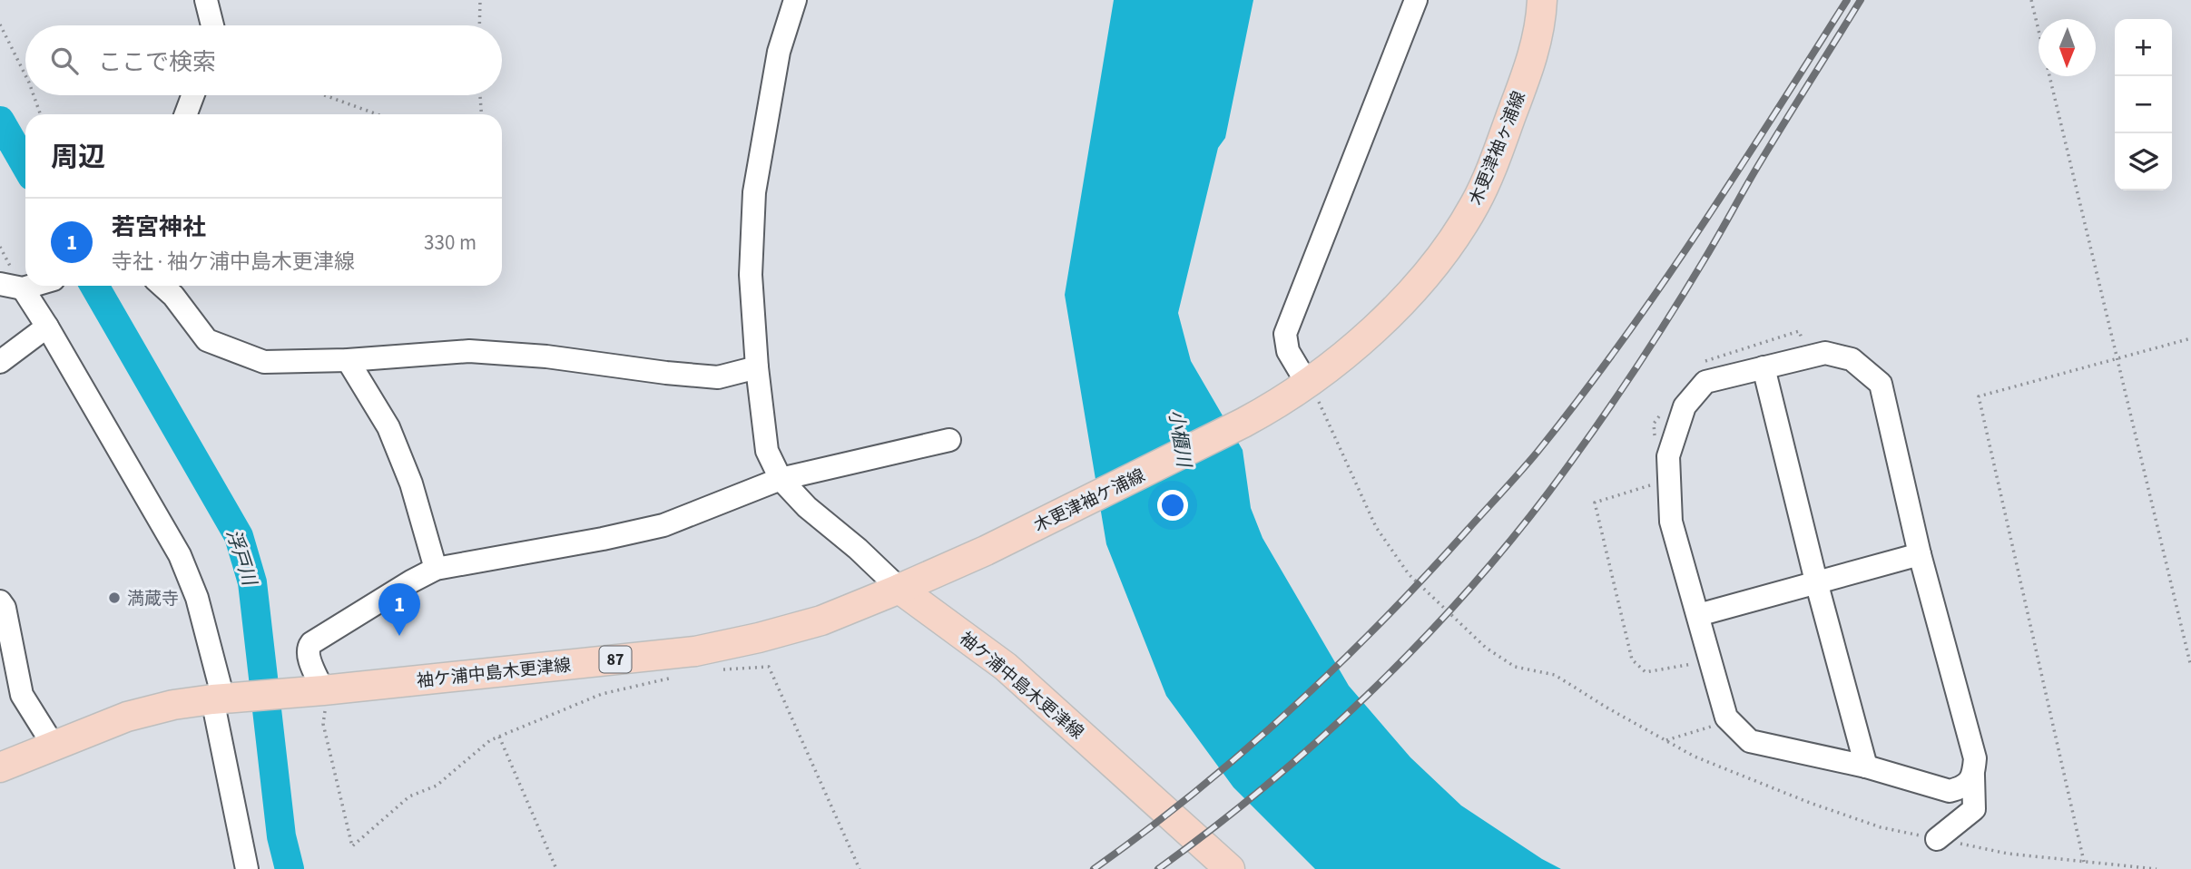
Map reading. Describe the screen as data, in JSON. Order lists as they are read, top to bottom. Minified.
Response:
{"streets":{"main road":["木更津袖ヶ浦線","木更津袖ケ浦線","87","袖ケ浦中島木更津線"]},"crossings":[["木更津袖ヶ浦線","木更津袖ケ浦線"],["木更津袖ケ浦線","袖ケ浦中島木更津線"]],"water":["小櫃川","浮戸川"],"places":["満蔵寺"],"north":"bottom","page":{"map_buttons":["+","−"],"search":"ここで検索","heading":"周辺","list":[{"mark":"1","name":"若宮神社","note":"寺社 · 袖ケ浦中島木更津線","value":"330 m"}],"pins":"1"}}
